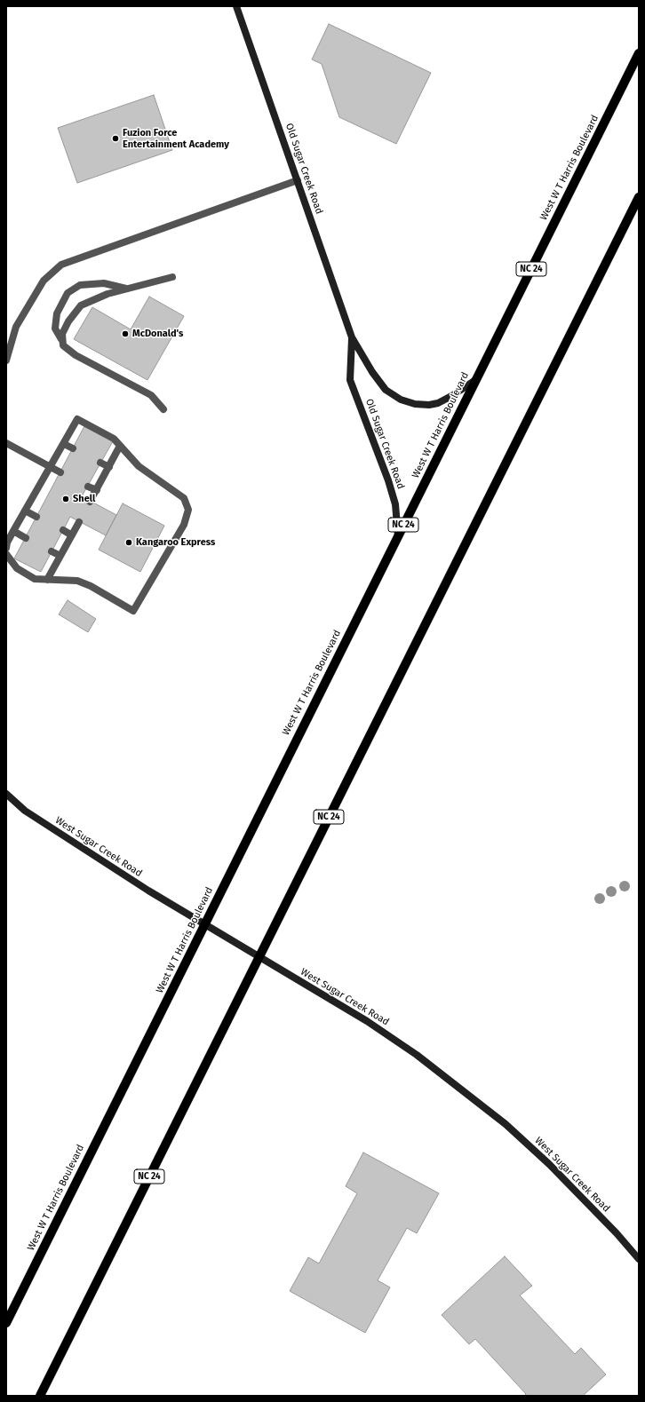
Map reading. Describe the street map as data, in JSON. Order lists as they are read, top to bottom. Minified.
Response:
{"streets":{"main road":["West W T Harris Boulevard","Old Sugar Creek Road","NC 24","West Sugar Creek Road"]},"crossings":[["West W T Harris Boulevard","Old Sugar Creek Road"],["West W T Harris Boulevard","West Sugar Creek Road"],["NC 24","West Sugar Creek Road"]],"places":["Fuzion Force Entertainment Academy","McDonald's","Shell","Kangaroo Express"]}
